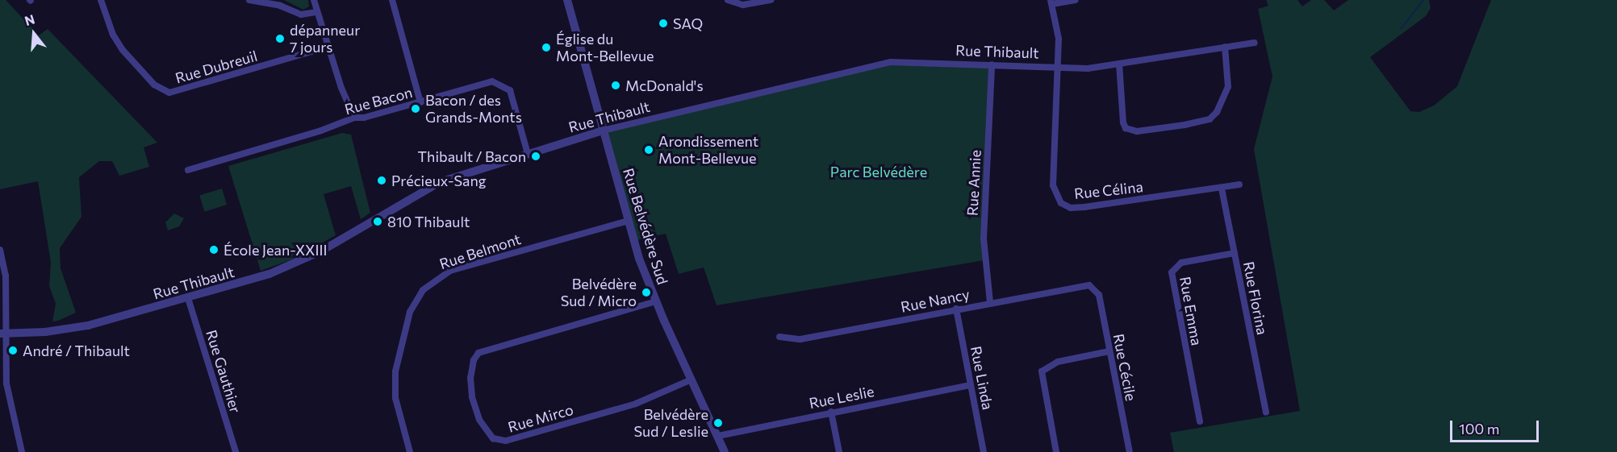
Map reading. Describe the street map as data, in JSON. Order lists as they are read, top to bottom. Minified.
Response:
{"streets":{"street":["Rue Thibault","Rue Dubreuil","Rue Bacon","Rue Annie","Rue Célina","Rue Belvédère Sud","Rue Belmont","Rue Florina","Rue Nancy","Rue Emma","Rue Cécile","Rue Gauthier","Rue Linda","Rue Leslie","Rue Mirco"]},"crossings":[["Rue Thibault","Rue Bacon"],["Rue Thibault","Rue Annie"],["Rue Thibault","Rue Célina"],["Rue Thibault","Rue Belvédère Sud"],["Rue Thibault","Rue Gauthier"],["Rue Annie","Rue Nancy"],["Rue Célina","Rue Florina"],["Rue Belvédère Sud","Rue Belmont"],["Rue Belvédère Sud","Rue Leslie"],["Rue Belvédère Sud","Rue Mirco"],["Rue Florina","Rue Emma"],["Rue Nancy","Rue Cécile"],["Rue Nancy","Rue Linda"],["Rue Linda","Rue Leslie"]],"parks":["Parc Belvédère"],"places":["SAQ","dépanneur 7 jours","Église du Mont-Bellevue","McDonald's","Bacon / des Grands-Monts","Arondissement Mont-Bellevue","Thibault / Bacon","Précieux-Sang","810 Thibault","École Jean-XXIII","Belvédère Sud / Micro","André / Thibault","Belvédère Sud / Leslie"],"scale_bar":"100 m","north":"top"}
